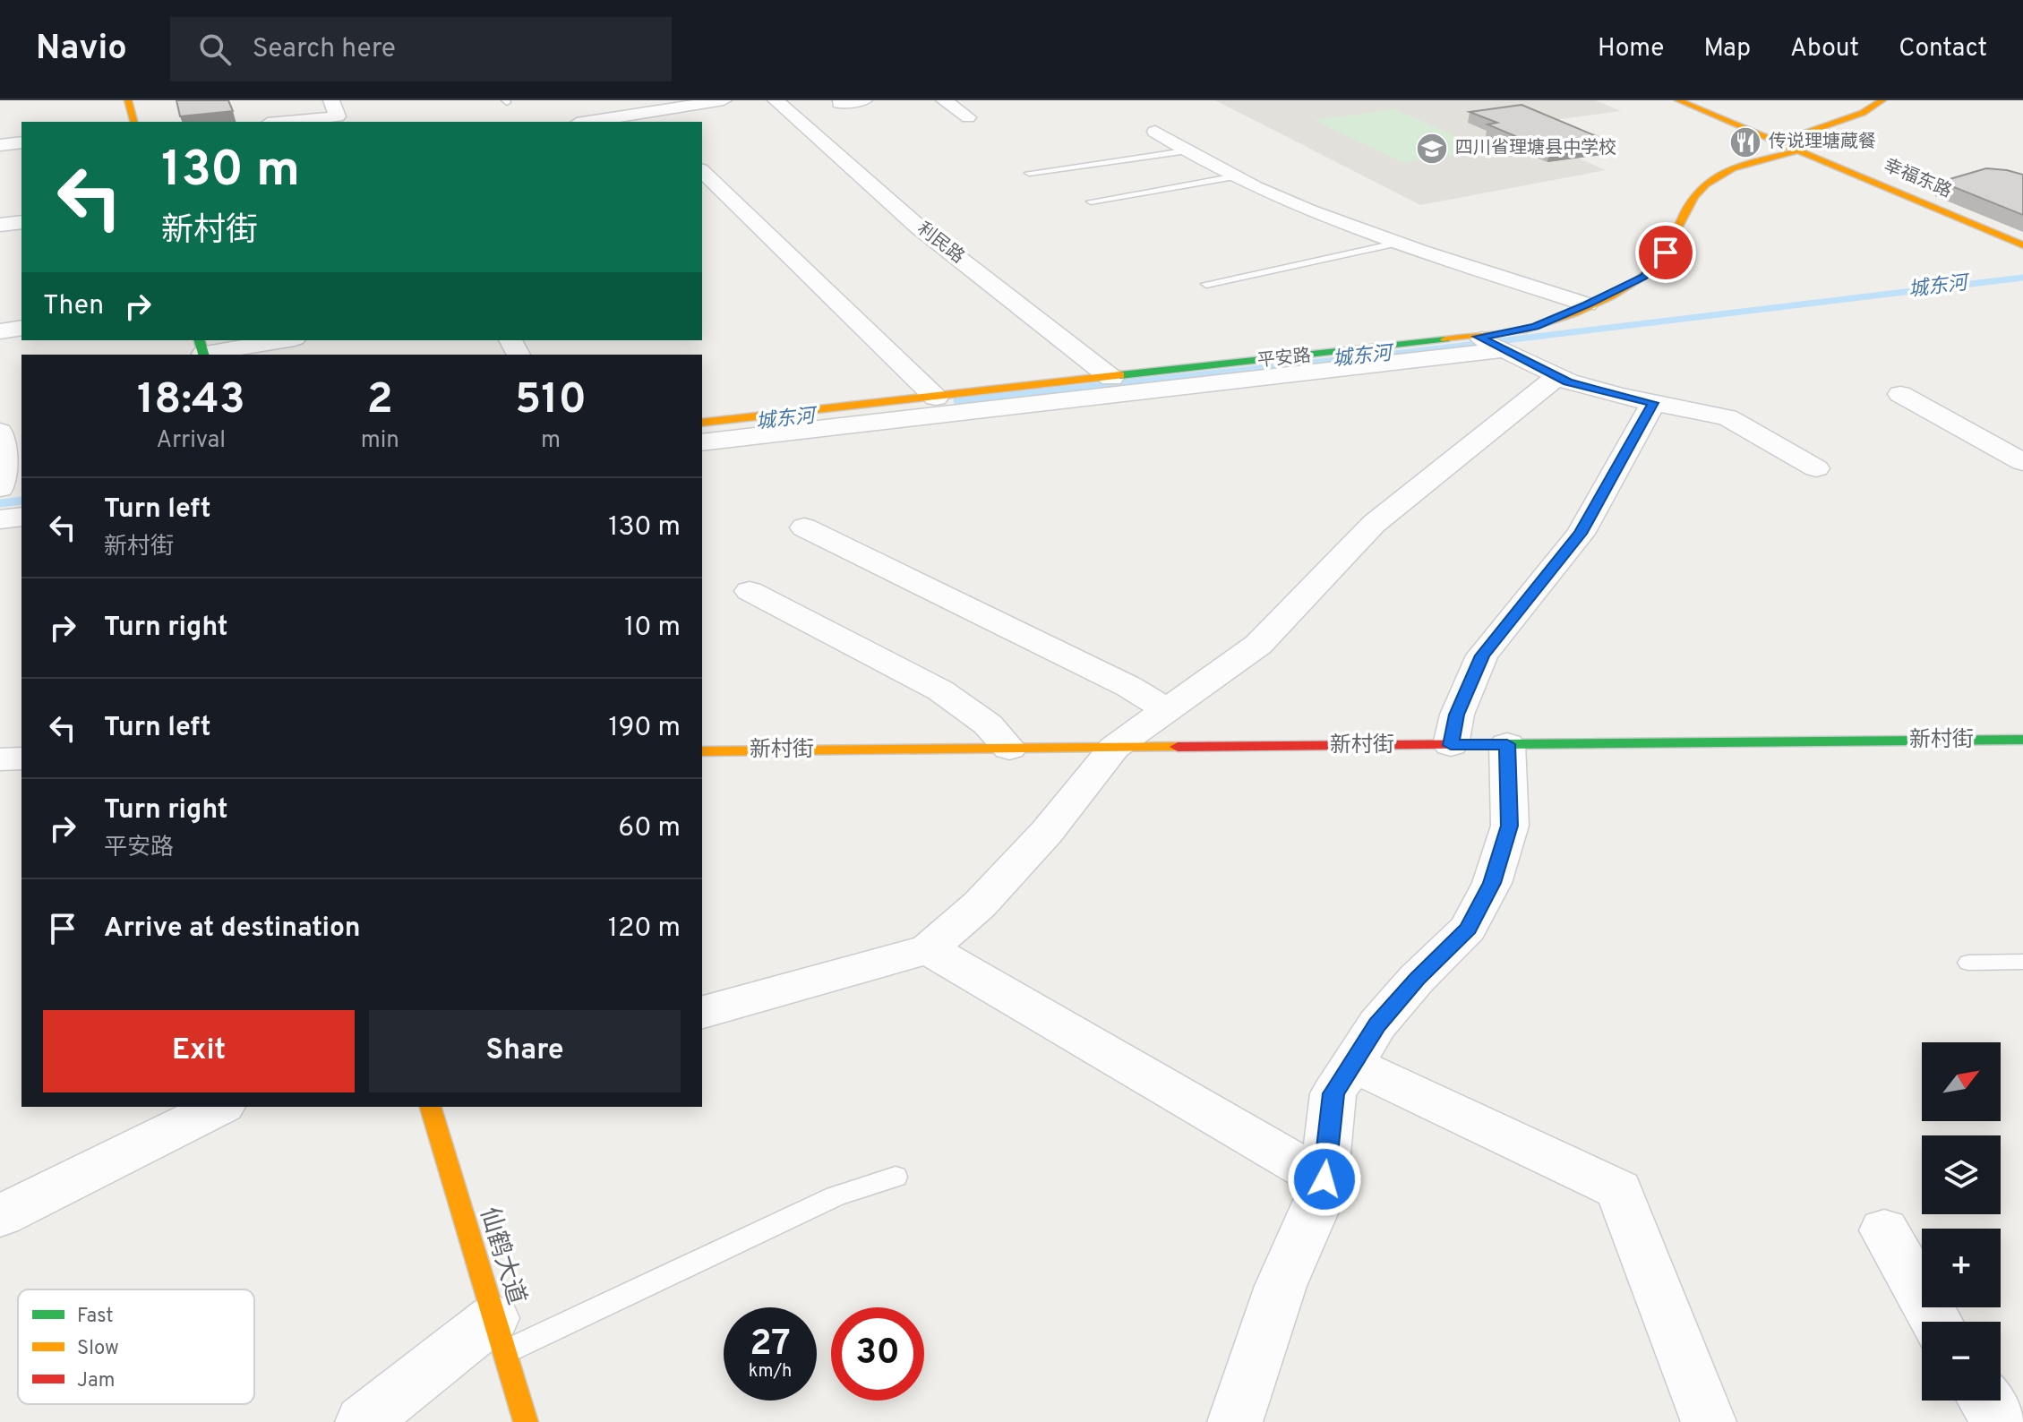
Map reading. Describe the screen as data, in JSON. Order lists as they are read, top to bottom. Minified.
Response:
{"streets":{"street":["幸福东路","利民路","平安路","新村街","仙鹤大道"]},"crossings":[["幸福东路","平安路"],["利民路","平安路"]],"water":["城东河"],"places":{"restaurant":["传说理塘蔵餐"],"school or university":["四川省理塘县中学校"]},"legend":["Fast","Slow","Jam"],"north":"top right","page":{"header":"Navio","search":"Search here","nav":["Home","Map","About","Contact"],"turn":["130 m","新村街"],"then":"Then","eta":["18:43","Arrival","2","min","510","m"],"list":[{"name":"Turn left","note":"新村街","value":"130 m"},{"name":"Turn right","value":"10 m"},{"name":"Turn left","value":"190 m"},{"name":"Turn right","note":"平安路","value":"60 m"},{"name":"Arrive at destination","value":"120 m"}],"buttons":["Exit","Share"],"map_buttons":["+","−"],"speed":"27 km/h","limit":"30"}}
